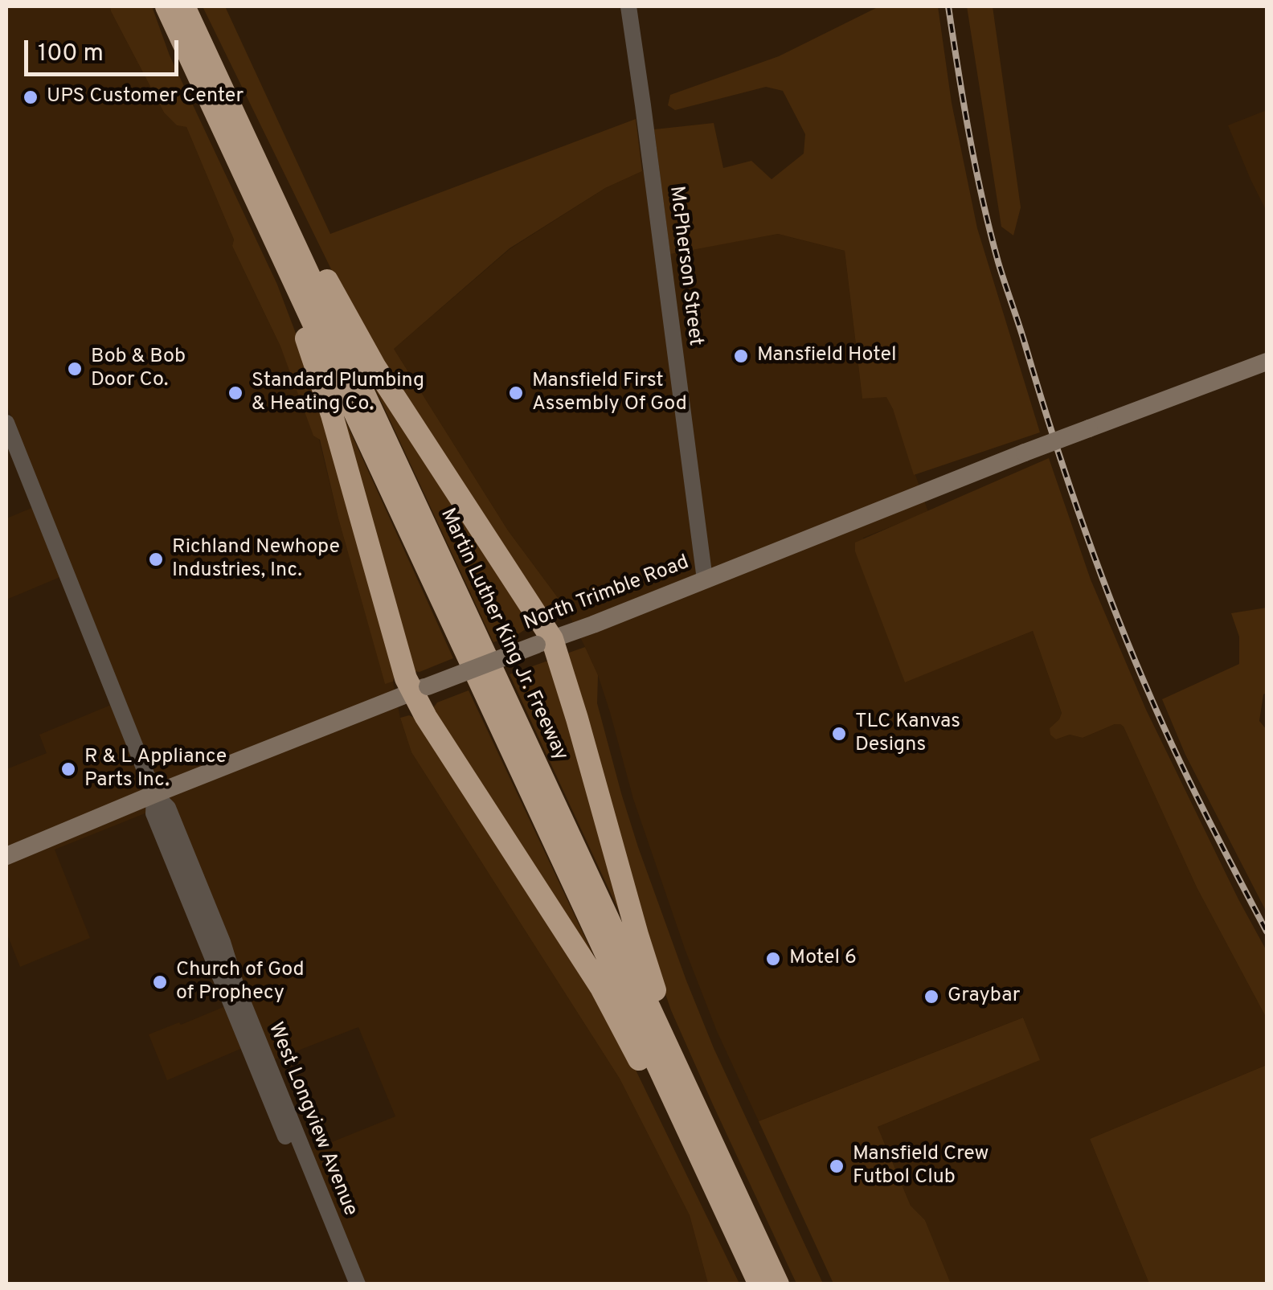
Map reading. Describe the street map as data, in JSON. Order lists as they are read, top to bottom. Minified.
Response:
{"streets":{"highway":["Martin Luther King Jr. Freeway"],"main road":["North Trimble Road"],"street":["McPherson Street","West Longview Avenue"]},"crossings":[["McPherson Street","North Trimble Road"],["North Trimble Road","West Longview Avenue"]],"places":["UPS Customer Center","Mansfield Hotel","Bob & Bob Door Co.","Standard Plumbing & Heating Co.","Mansfield First Assembly Of God","Richland Newhope Industries, Inc.","TLC Kanvas Designs","R & L Appliance Parts Inc.","Motel 6","Church of God of Prophecy","Graybar","Mansfield Crew Futbol Club"],"scale_bar":"100 m"}
